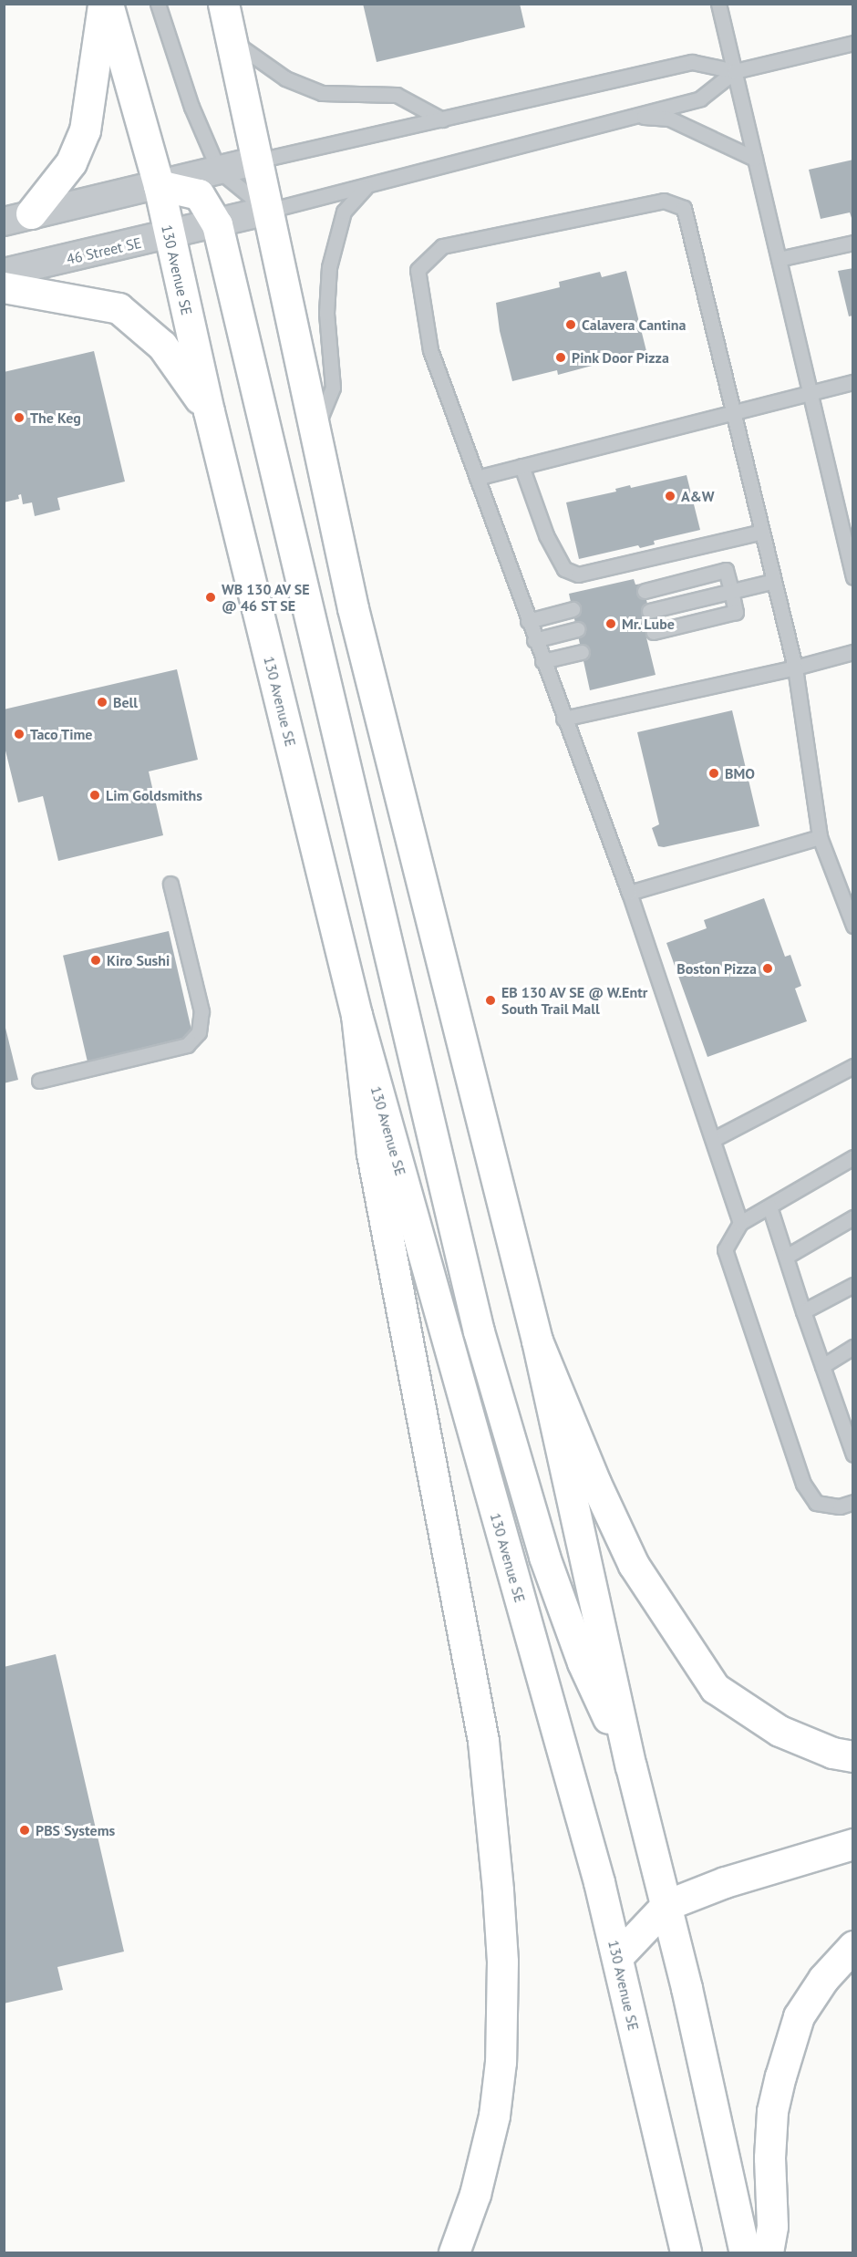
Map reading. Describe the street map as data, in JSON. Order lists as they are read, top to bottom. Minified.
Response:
{"streets":{"main road":["130 Avenue SE"],"street":["46 Street SE"]},"crossings":[["46 Street SE","130 Avenue SE"]],"places":["Calavera Cantina","Pink Door Pizza","The Keg","A&W","WB 130 AV SE @ 46 ST SE","Mr. Lube","Bell","Taco Time","BMO","Lim Goldsmiths","Kiro Sushi","Boston Pizza","EB 130 AV SE @ W.Entr South Trail Mall","PBS Systems"]}
